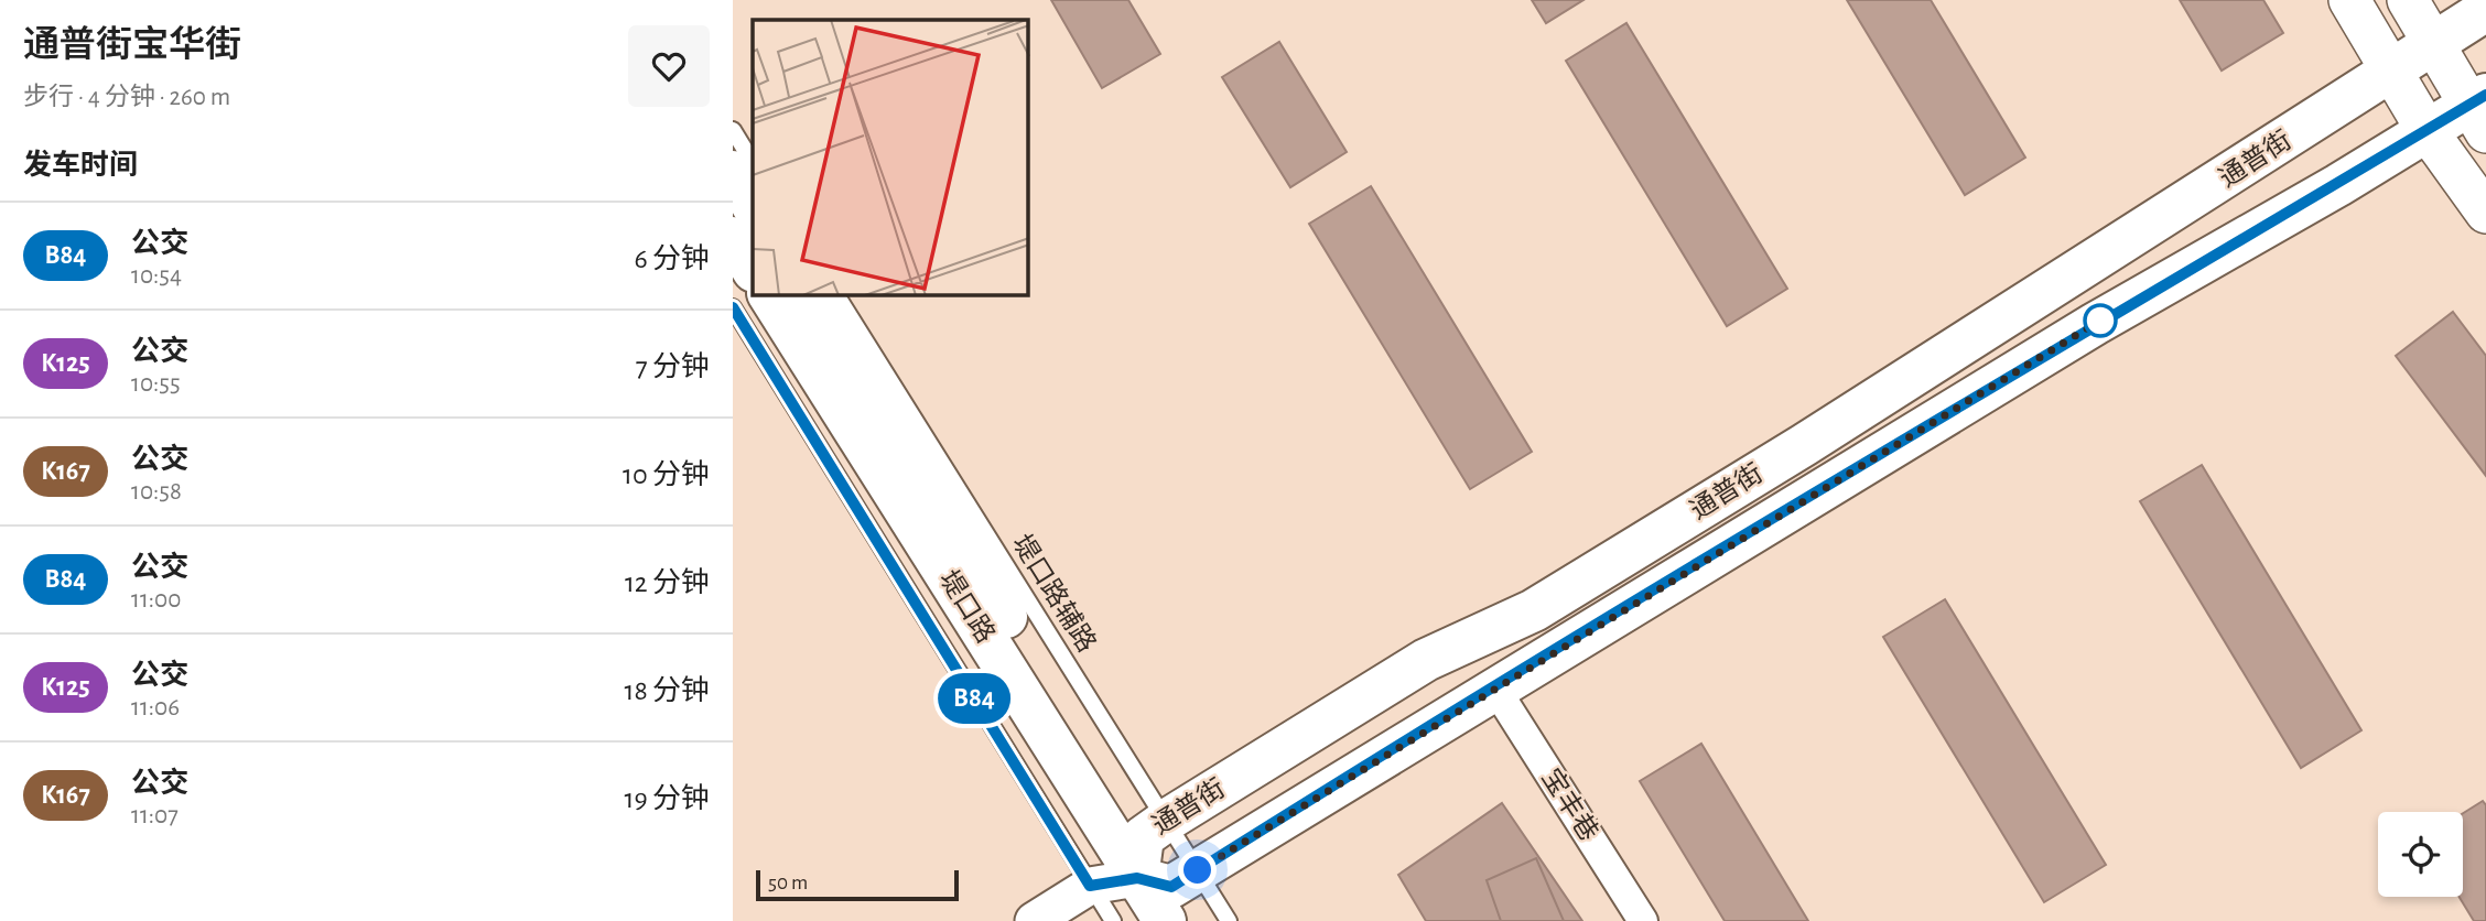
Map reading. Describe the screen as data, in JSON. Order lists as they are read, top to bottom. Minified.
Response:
{"streets":{"main road":["通普街","堤口路"],"street":["宝丰巷"],"lane":["堤口路辅路"]},"crossings":[["通普街","堤口路辅路"],["通普街","堤口路"],["通普街","宝丰巷"],["堤口路辅路","堤口路"]],"lines":["bus line B84"],"scale_bar":"50 m","page":{"heading":[["通普街宝华街","步行 · 4 分钟 · 260 m"],"发车时间"],"on_map":"B84","list":[{"mark":"B84","name":"公交","note":"10:54","value":"6 分钟"},{"mark":"K125","name":"公交","note":"10:55","value":"7 分钟"},{"mark":"K167","name":"公交","note":"10:58","value":"10 分钟"},{"mark":"B84","name":"公交","note":"11:00","value":"12 分钟"},{"mark":"K125","name":"公交","note":"11:06","value":"18 分钟"},{"mark":"K167","name":"公交","note":"11:07","value":"19 分钟"}],"scale":"50 m"}}
